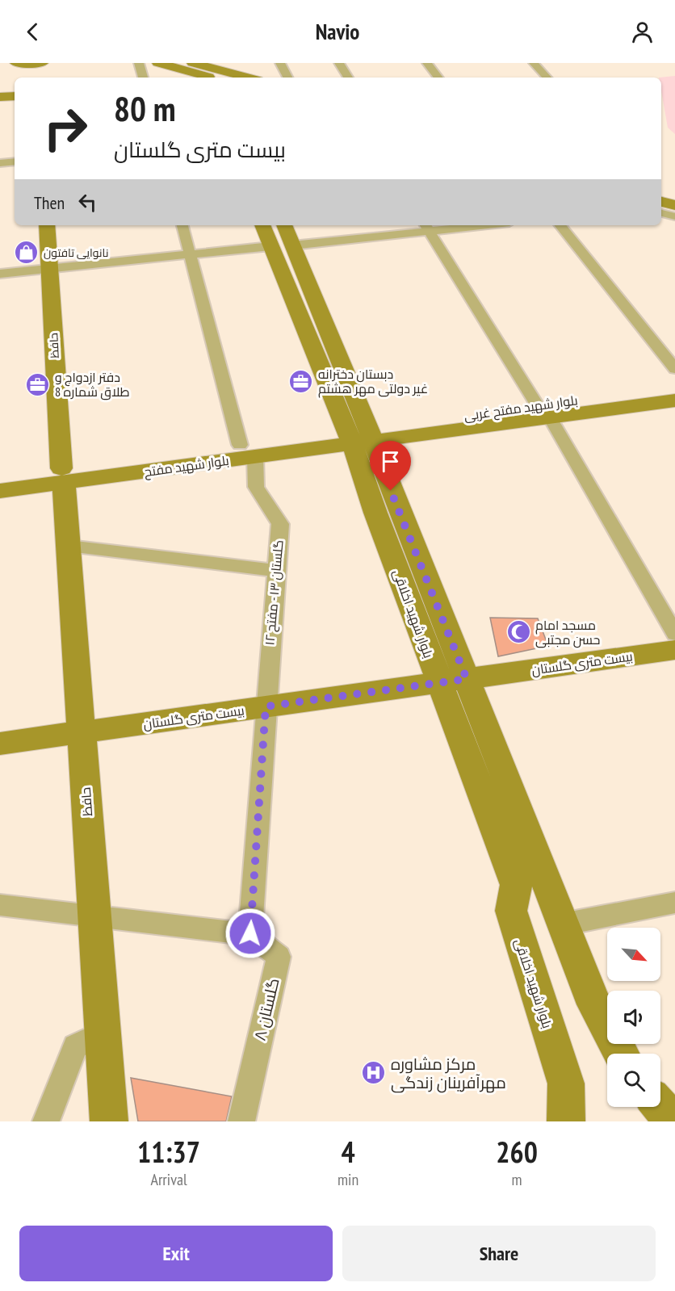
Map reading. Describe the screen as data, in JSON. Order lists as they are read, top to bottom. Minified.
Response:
{"streets":{"main road":["حافظ","بلوار شهید مفتح غربی","بلوار شهید مفتح","بلوار شهید اخلاقی","بیست متری گلستان"],"street":["گلستان ۱۳ - مفتح ۱۲","گلستان ۸"]},"crossings":[["حافظ","بلوار شهید مفتح"],["حافظ","بیست متری گلستان"],["بلوار شهید مفتح غربی","بلوار شهید مفتح"],["بلوار شهید مفتح غربی","بلوار شهید اخلاقی"],["بلوار شهید مفتح","گلستان ۱۳ - مفتح ۱۲"],["بلوار شهید مفتح","بلوار شهید اخلاقی"],["گلستان ۱۳ - مفتح ۱۲","بیست متری گلستان"],["بلوار شهید اخلاقی","بیست متری گلستان"]],"places":{"shop":["نانوایی تافتون"],"office":["دبستان دخترانه غیر دولتی مهر هشتم","دفتر ازدواج و طلاق شماره 8"],"mosque":["مسجد امام حسن مجتبی"],"hospital":["مرکز مشاوره مهرآفرینان زندگی"]},"north":"bottom right","page":{"header":"Navio","turn":["80 m","بیست متری گلستان"],"then":"Then","eta":["11:37","Arrival","4","min","260","m"],"buttons":["Exit","Share"]}}
